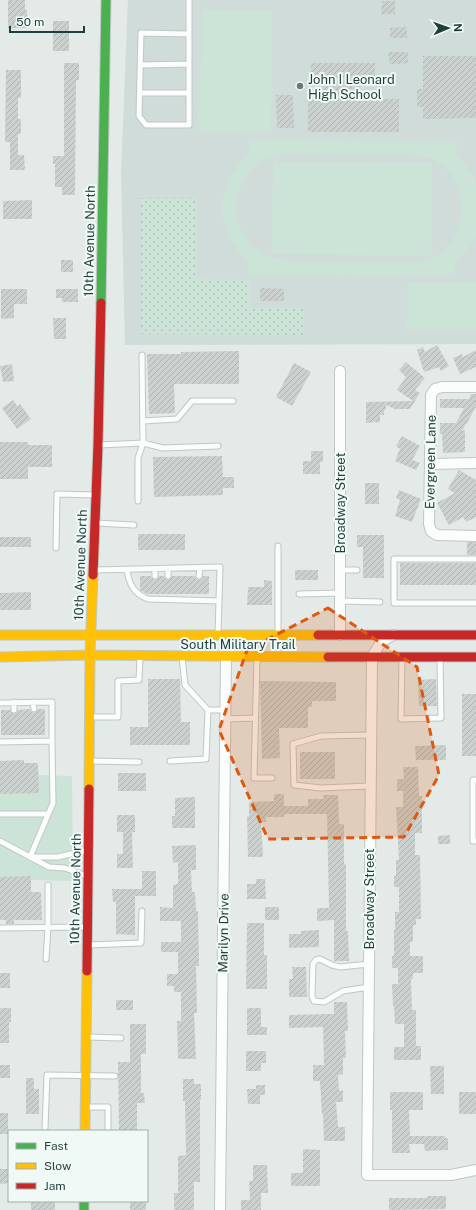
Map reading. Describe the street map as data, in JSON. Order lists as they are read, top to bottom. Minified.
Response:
{"streets":{"street":["10th Avenue North","Evergreen Lane","Broadway Street","South Military Trail","Marilyn Drive"]},"crossings":[["10th Avenue North","South Military Trail"],["Broadway Street","South Military Trail"],["South Military Trail","Marilyn Drive"]],"places":["John I Leonard High School"],"legend":["Fast","Slow","Jam"],"scale_bar":"50 m","north":"right"}
